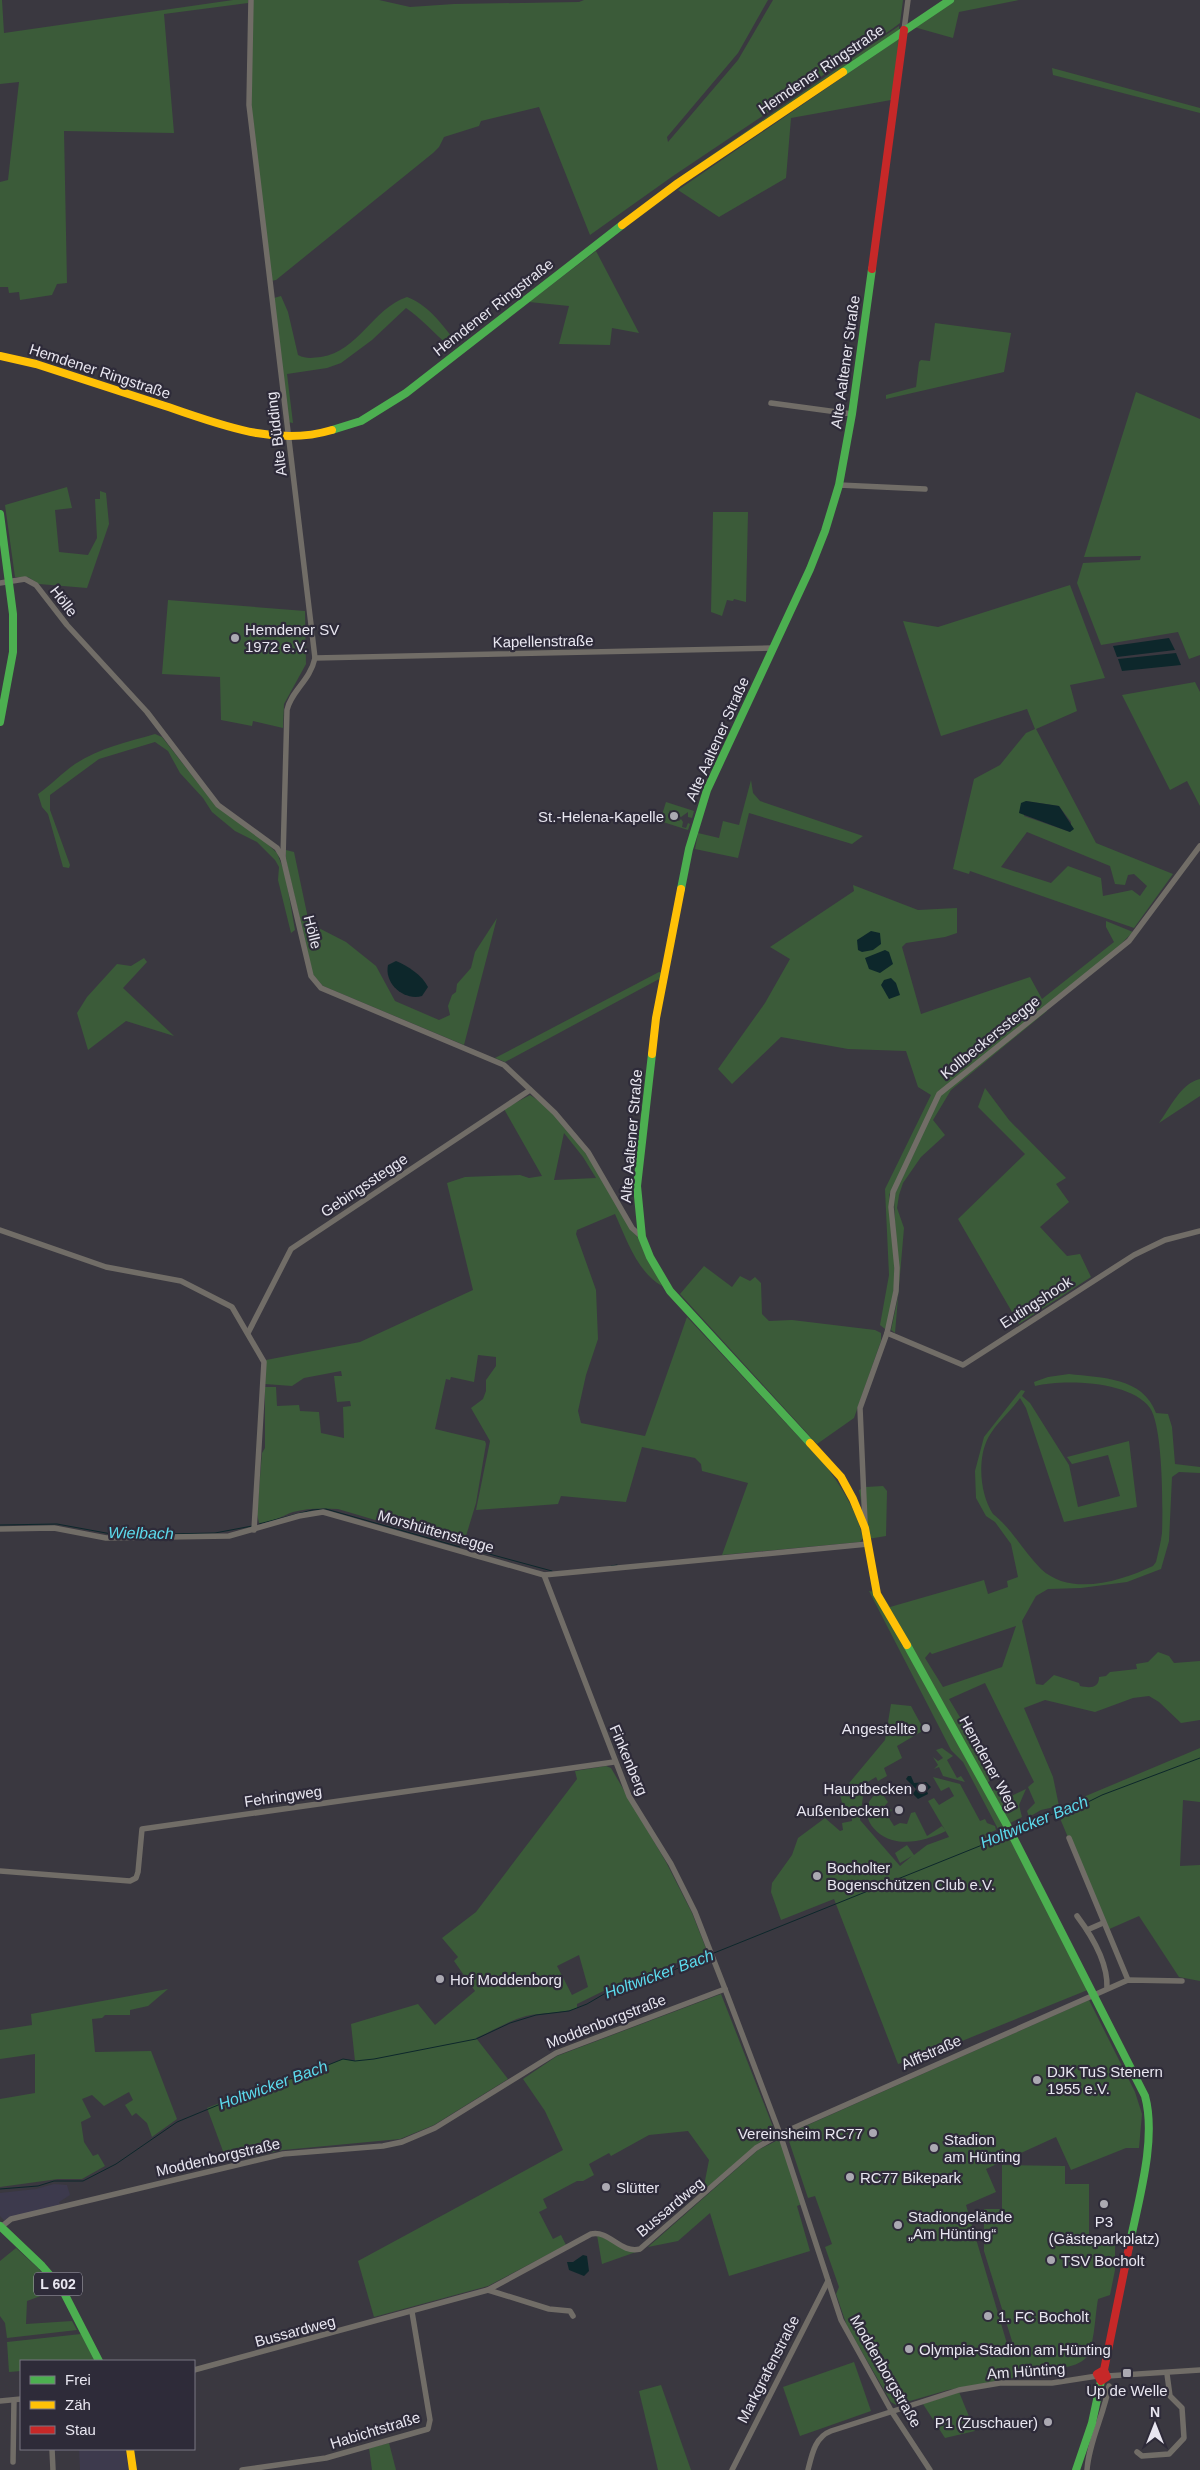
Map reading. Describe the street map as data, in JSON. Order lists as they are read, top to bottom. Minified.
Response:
{"streets":{"street":["Hemdener Ringstraße","Alte Aaltener Straße","Alte Büdding","Hölle","Kapellenstraße","Kollbeckersstegge","Gebingsstegge","Eutingshook","Morshüttenstegge","Finkenberg","Hemdener Weg","Fehringweg","Moddenborgstraße","Alffstraße","Bussardweg","L 602","Markgrafenstraße","Am Hünting","Habichtstraße"]},"crossings":[["Hemdener Ringstraße","Alte Aaltener Straße"],["Hemdener Ringstraße","Alte Büdding"],["Alte Aaltener Straße","Hölle"],["Alte Aaltener Straße","Kapellenstraße"],["Alte Aaltener Straße","Kollbeckersstegge"],["Alte Aaltener Straße","Morshüttenstegge"],["Alte Aaltener Straße","Hemdener Weg"],["Alte Büdding","Kapellenstraße"],["Hölle","Gebingsstegge"],["Kollbeckersstegge","Eutingshook"],["Morshüttenstegge","Finkenberg"],["Morshüttenstegge","Hemdener Weg"],["Finkenberg","Fehringweg"],["Finkenberg","Moddenborgstraße"],["Hemdener Weg","Alffstraße"],["Hemdener Weg","Am Hünting"],["Moddenborgstraße","Alffstraße"],["Moddenborgstraße","Bussardweg"],["Moddenborgstraße","L 602"],["Moddenborgstraße","Markgrafenstraße"],["Moddenborgstraße","Am Hünting"],["Alffstraße","Bussardweg"],["Bussardweg","Habichtstraße"]],"water":["Wielbach","Holtwicker Bach"],"places":{"other":["Hemdener SV 1972 e.V.","St.-Helena-Kapelle","Angestellte","Hauptbecken","Außenbecken","Bocholter Bogenschützen Club e.V.","Hof Moddenborg","DJK TuS Stenern 1955 e.V.","Vereinsheim RC77","Stadion am Hünting","RC77 Bikepark","Slütter","P3 (Gästeparkplatz)","Stadiongelände „Am Hünting“","TSV Bocholt","1. FC Bocholt","Olympia-Stadion am Hünting","P1 (Zuschauer)"],"transit":["Up de Welle"]},"legend":["Frei","Zäh","Stau"],"north":"top"}
